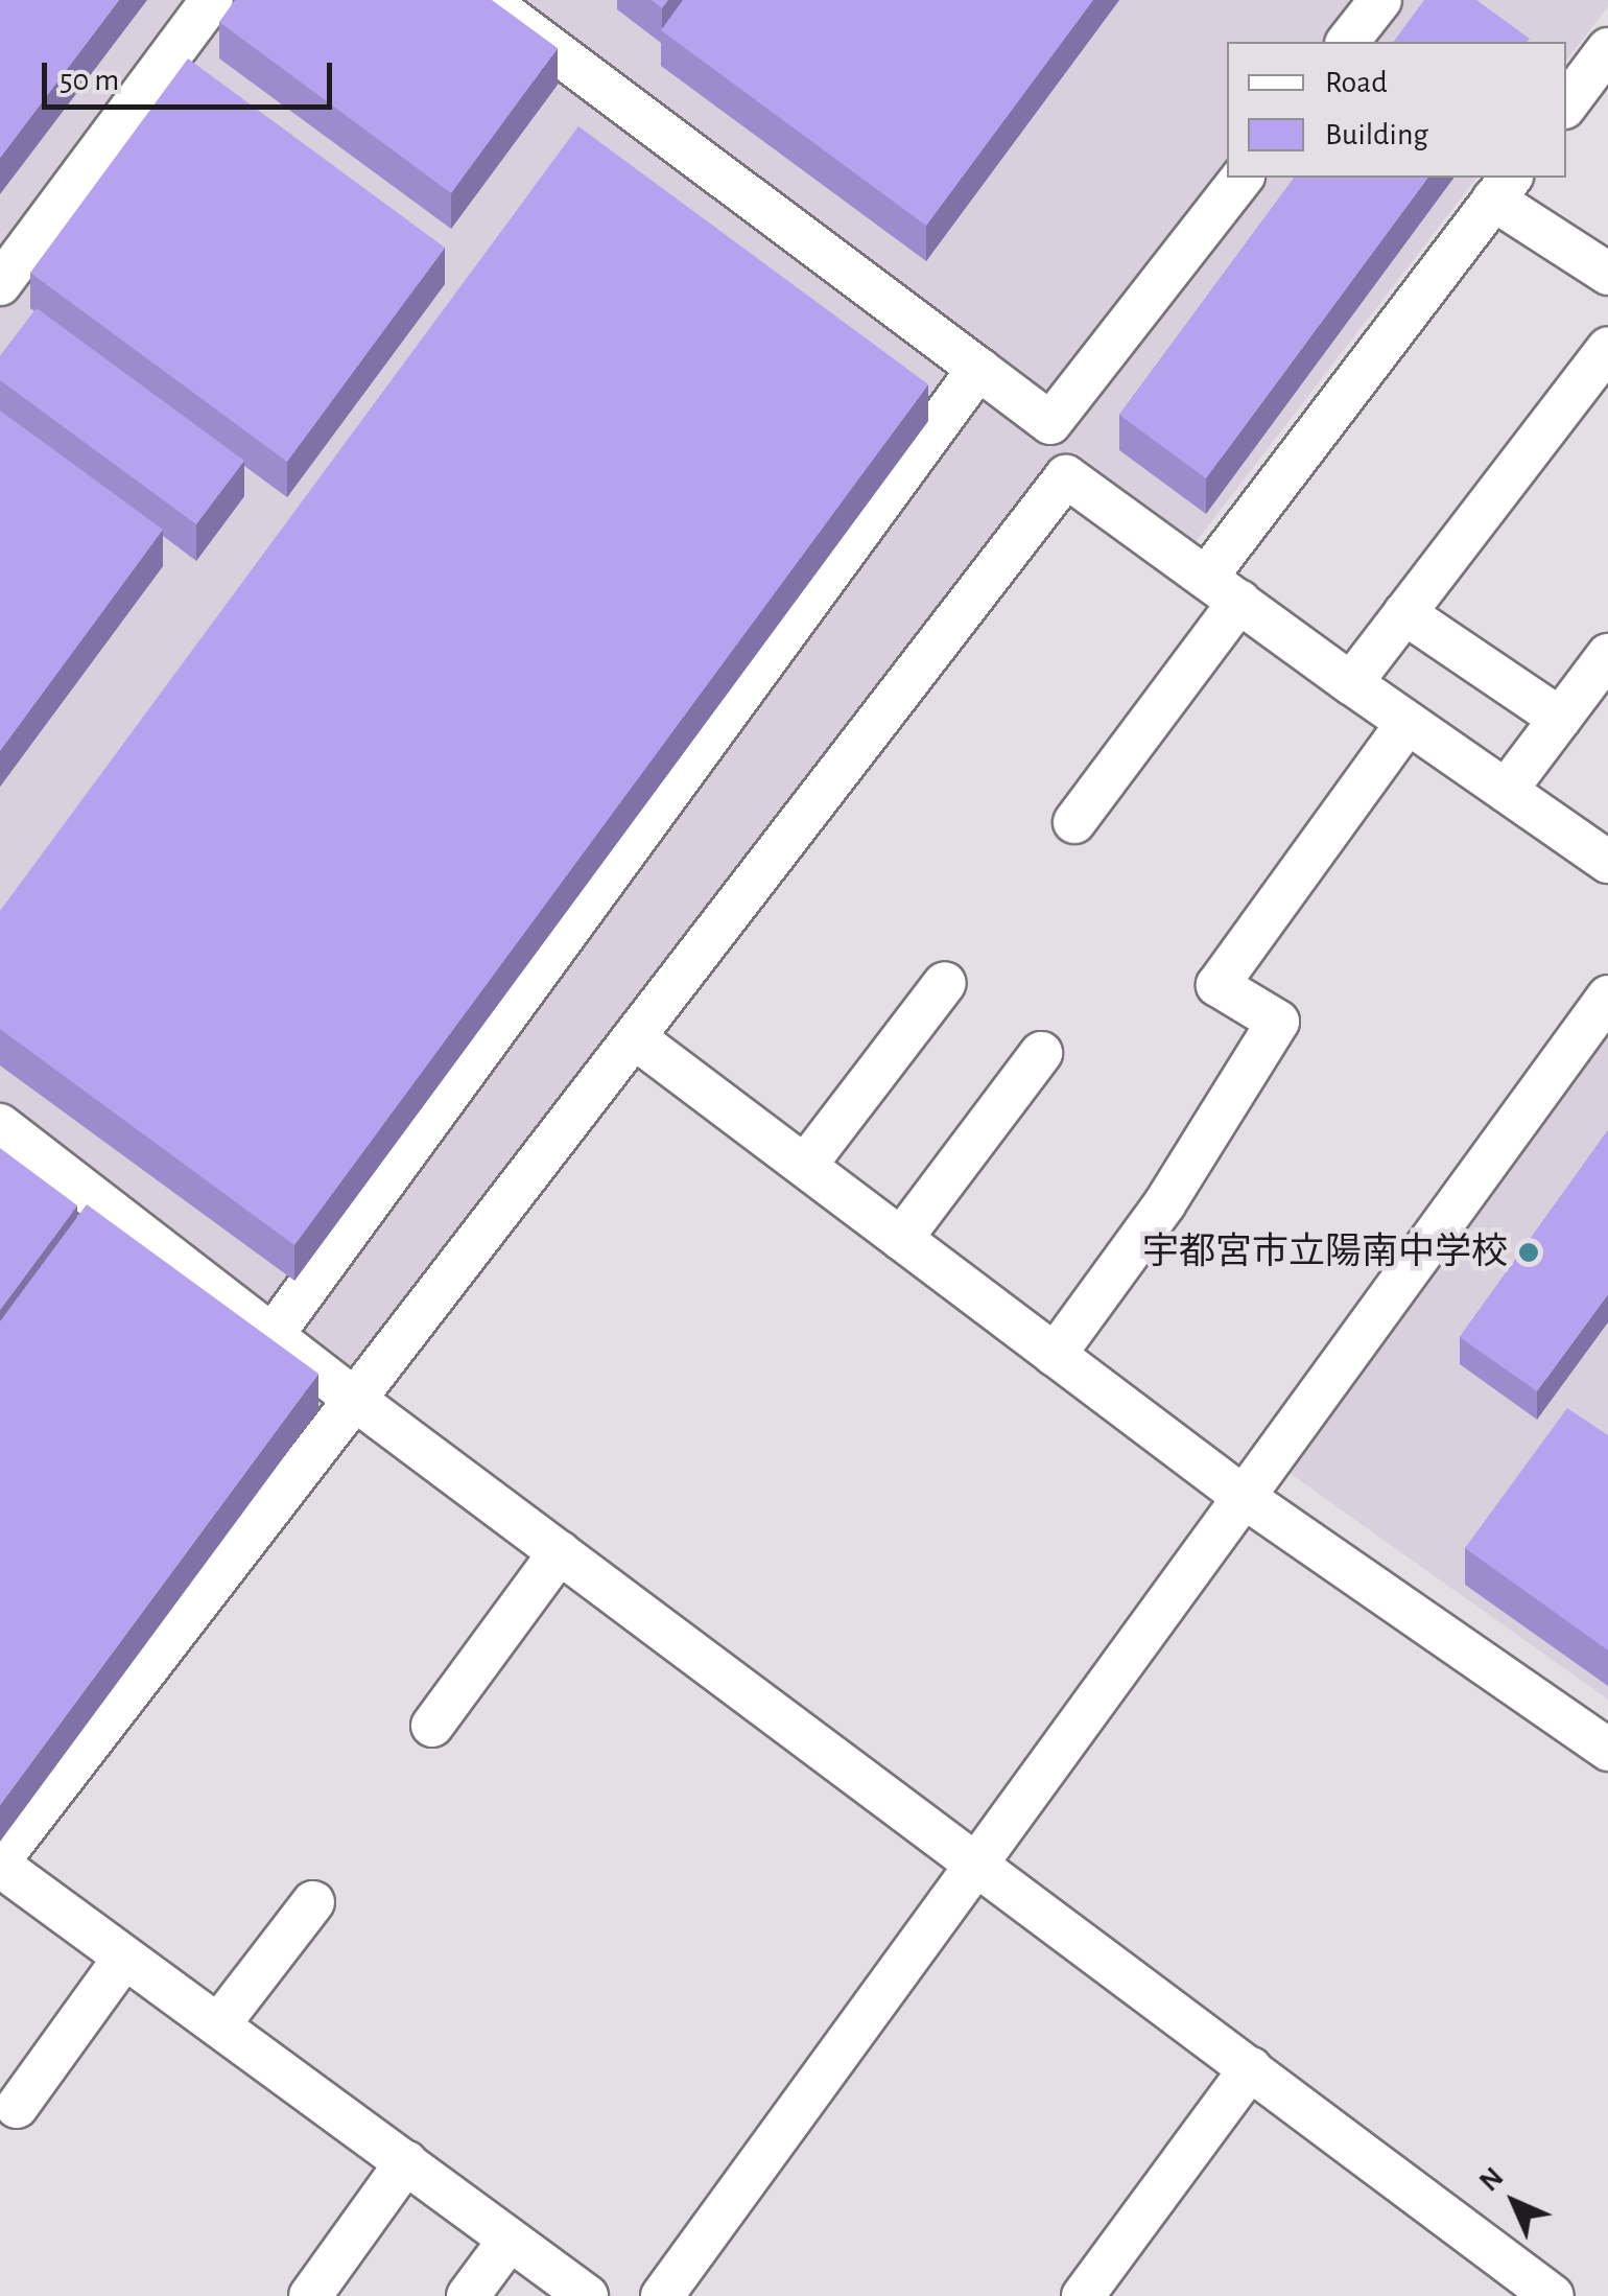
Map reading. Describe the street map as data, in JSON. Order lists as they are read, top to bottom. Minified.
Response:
{"places":["宇都宮市立陽南中学校"],"legend":["Road","Building"],"scale_bar":"50 m","north":"top left"}
